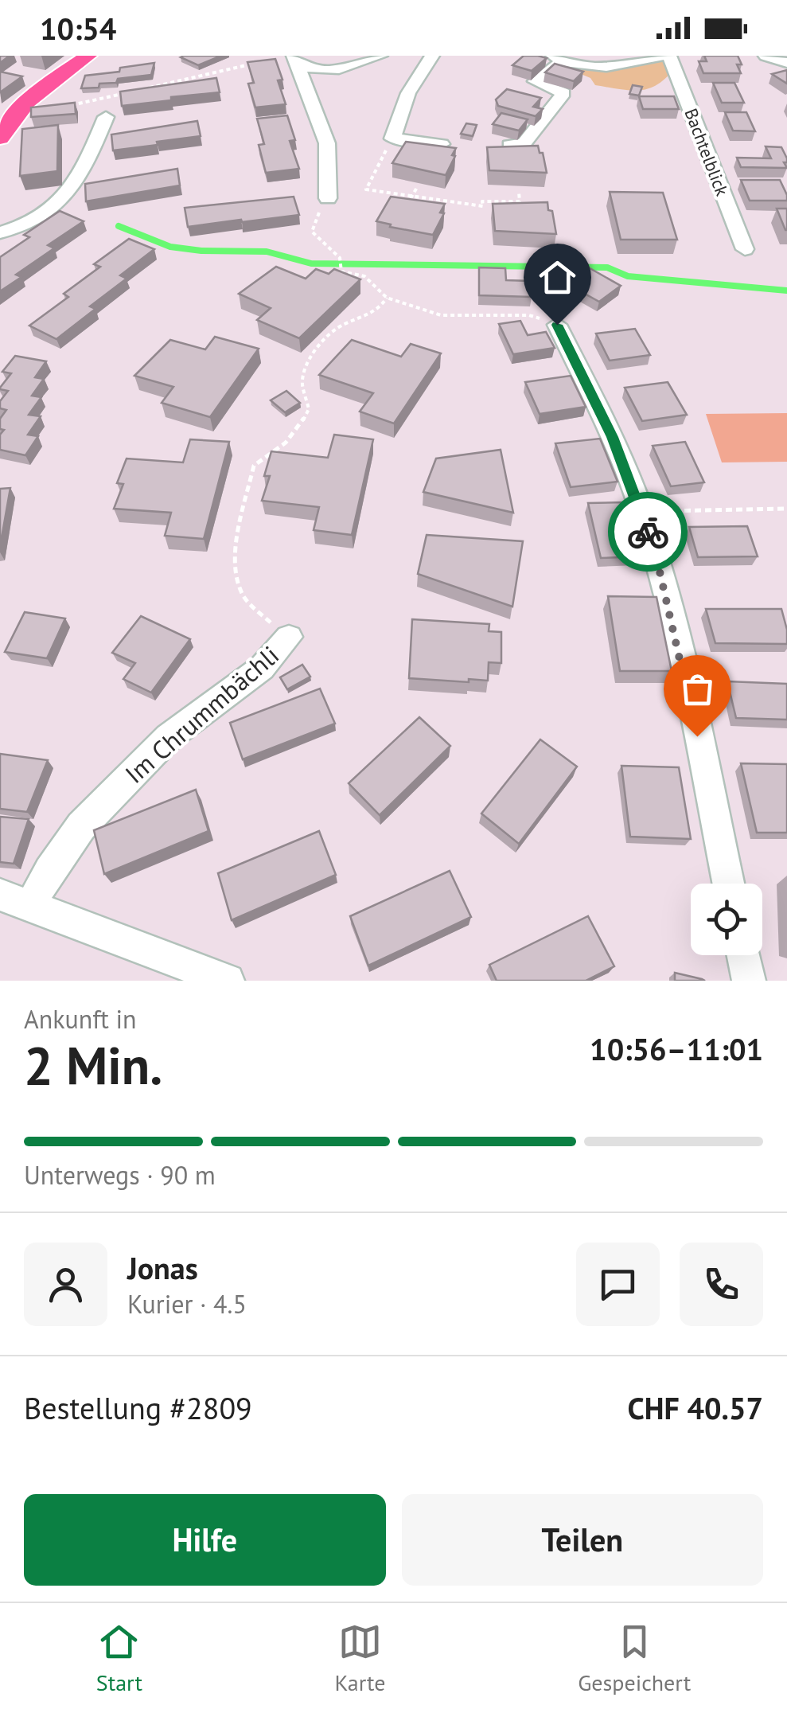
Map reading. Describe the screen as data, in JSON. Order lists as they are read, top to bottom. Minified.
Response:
{"streets":{"street":["Bachtelblick","Im Chrummbächli"]},"page":{"status":"10:54","heading":["2 Min.","Ankunft in","10:56–11:01"],"panel":["Jonas","Kurier · 4.5","Bestellung #2809","CHF 40.57"],"bar":"Unterwegs · 90 m","buttons":["Hilfe","Teilen"],"tabs":["Start","Karte","Gespeichert"]}}
